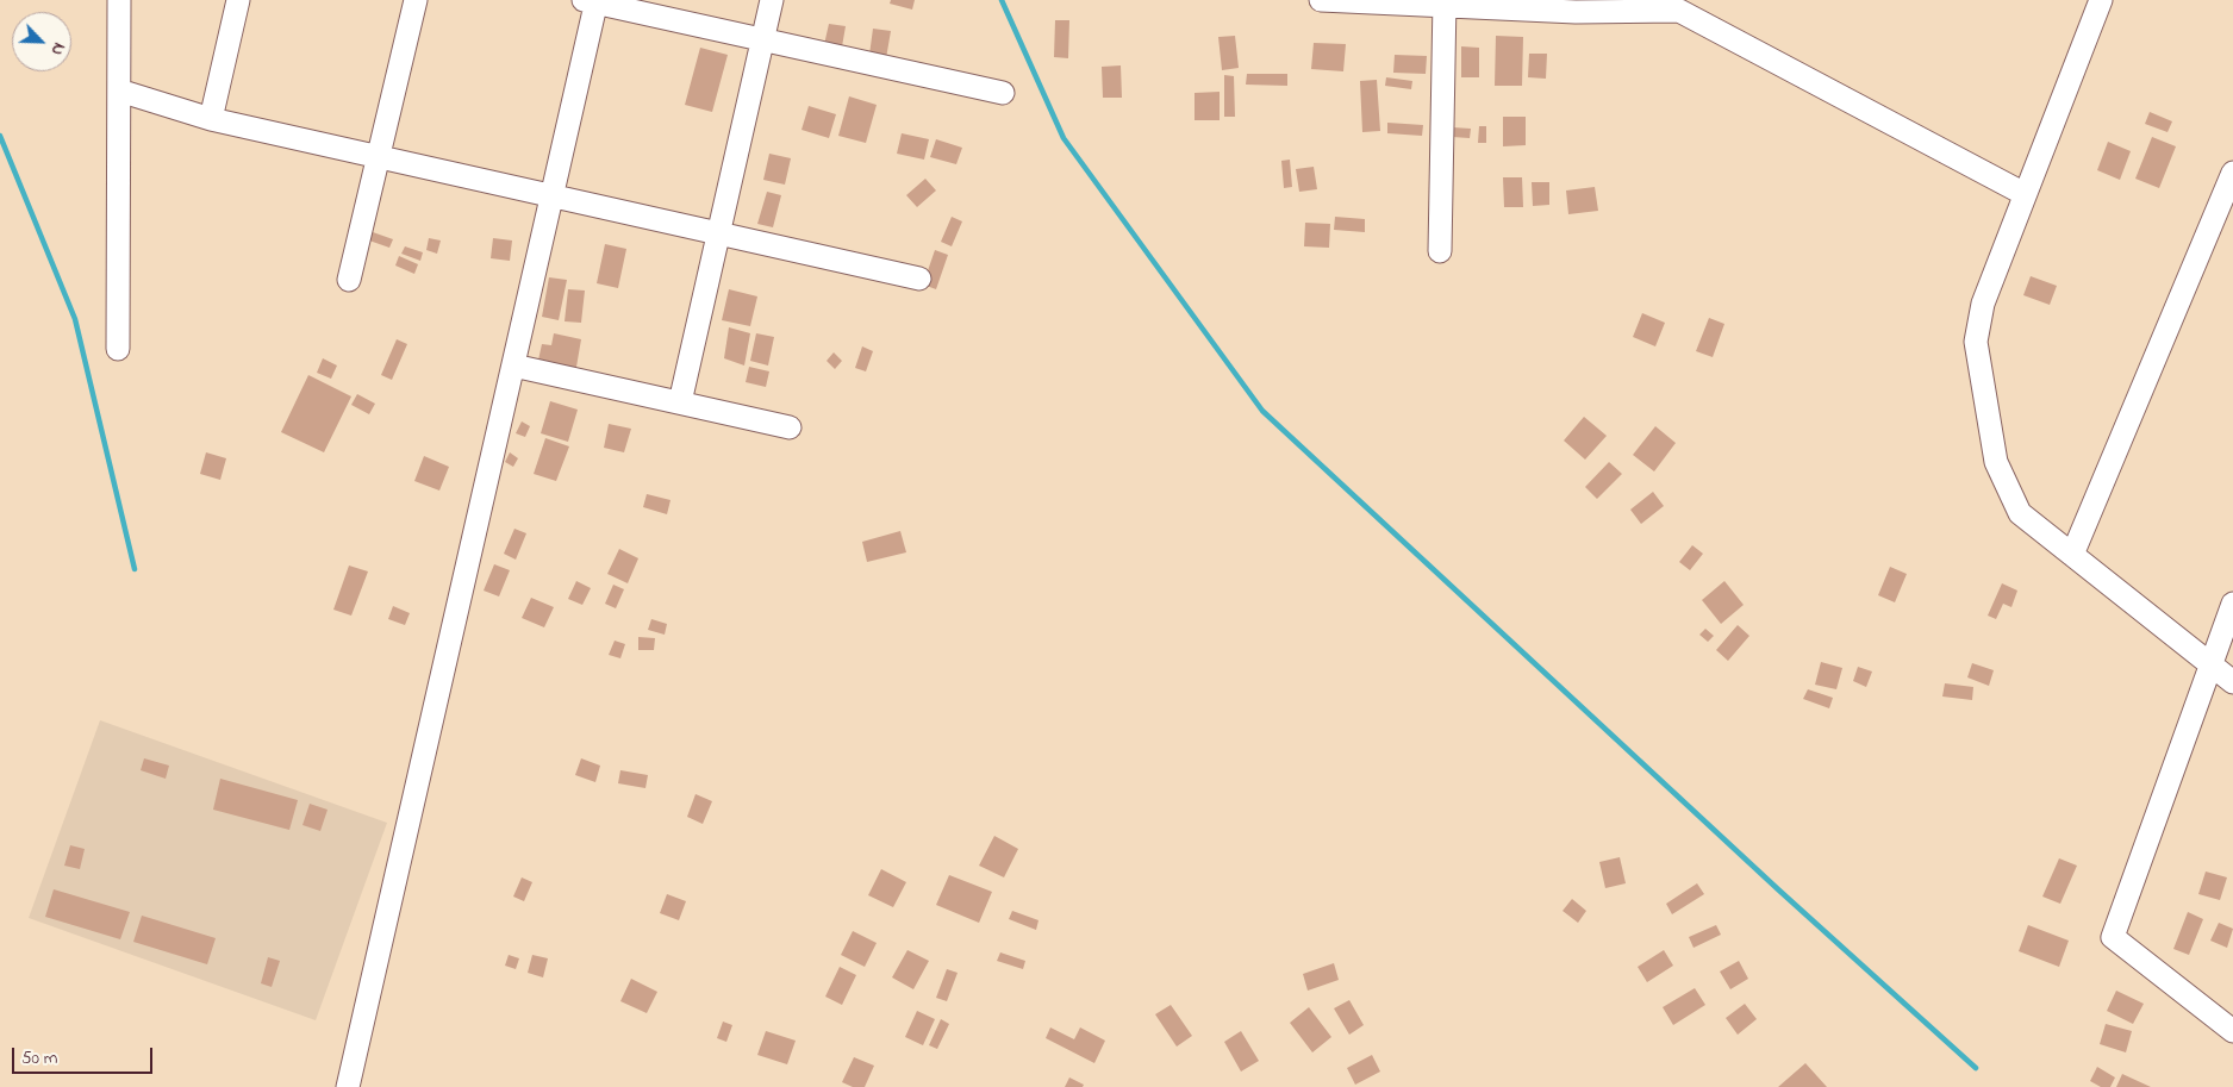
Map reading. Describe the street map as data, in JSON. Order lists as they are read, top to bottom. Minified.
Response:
{"scale_bar":"50 m","north":"bottom right"}
